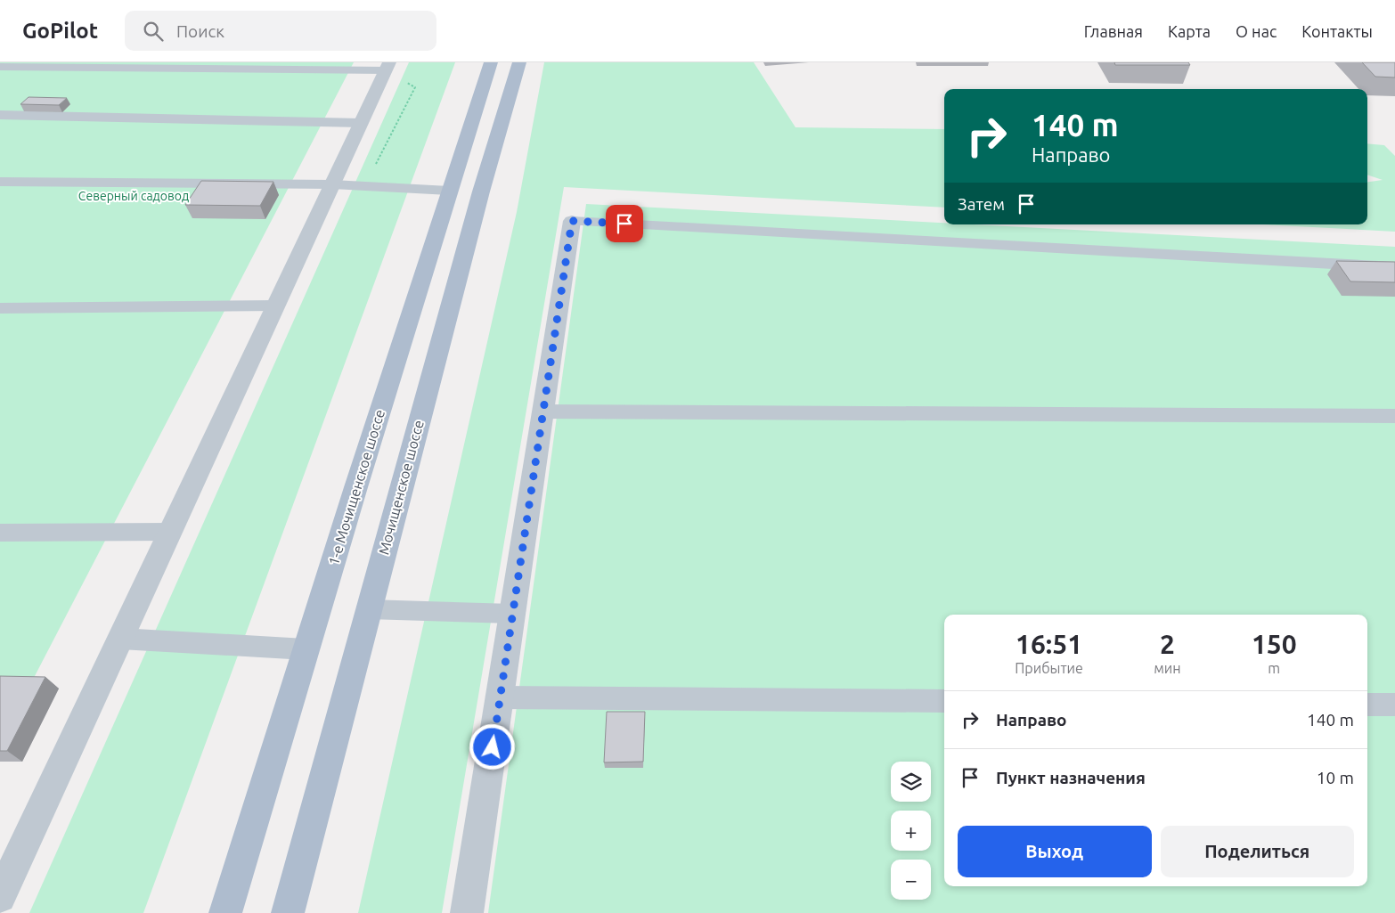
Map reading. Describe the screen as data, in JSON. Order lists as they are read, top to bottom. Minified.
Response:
{"streets":{"main road":["1-е Мочищенское шоссе","Мочищенское шоссе"]},"parks":["Северный садовод"],"page":{"header":"GoPilot","search":"Поиск","nav":["Главная","Карта","О нас","Контакты"],"turn":["140 m","Направо"],"then":"Затем","eta":["16:51","Прибытие","2","мин","150","m"],"list":[{"name":"Направо","value":"140 m"},{"name":"Пункт назначения","value":"10 m"}],"map_buttons":["+","−"],"buttons":["Выход","Поделиться"]}}
